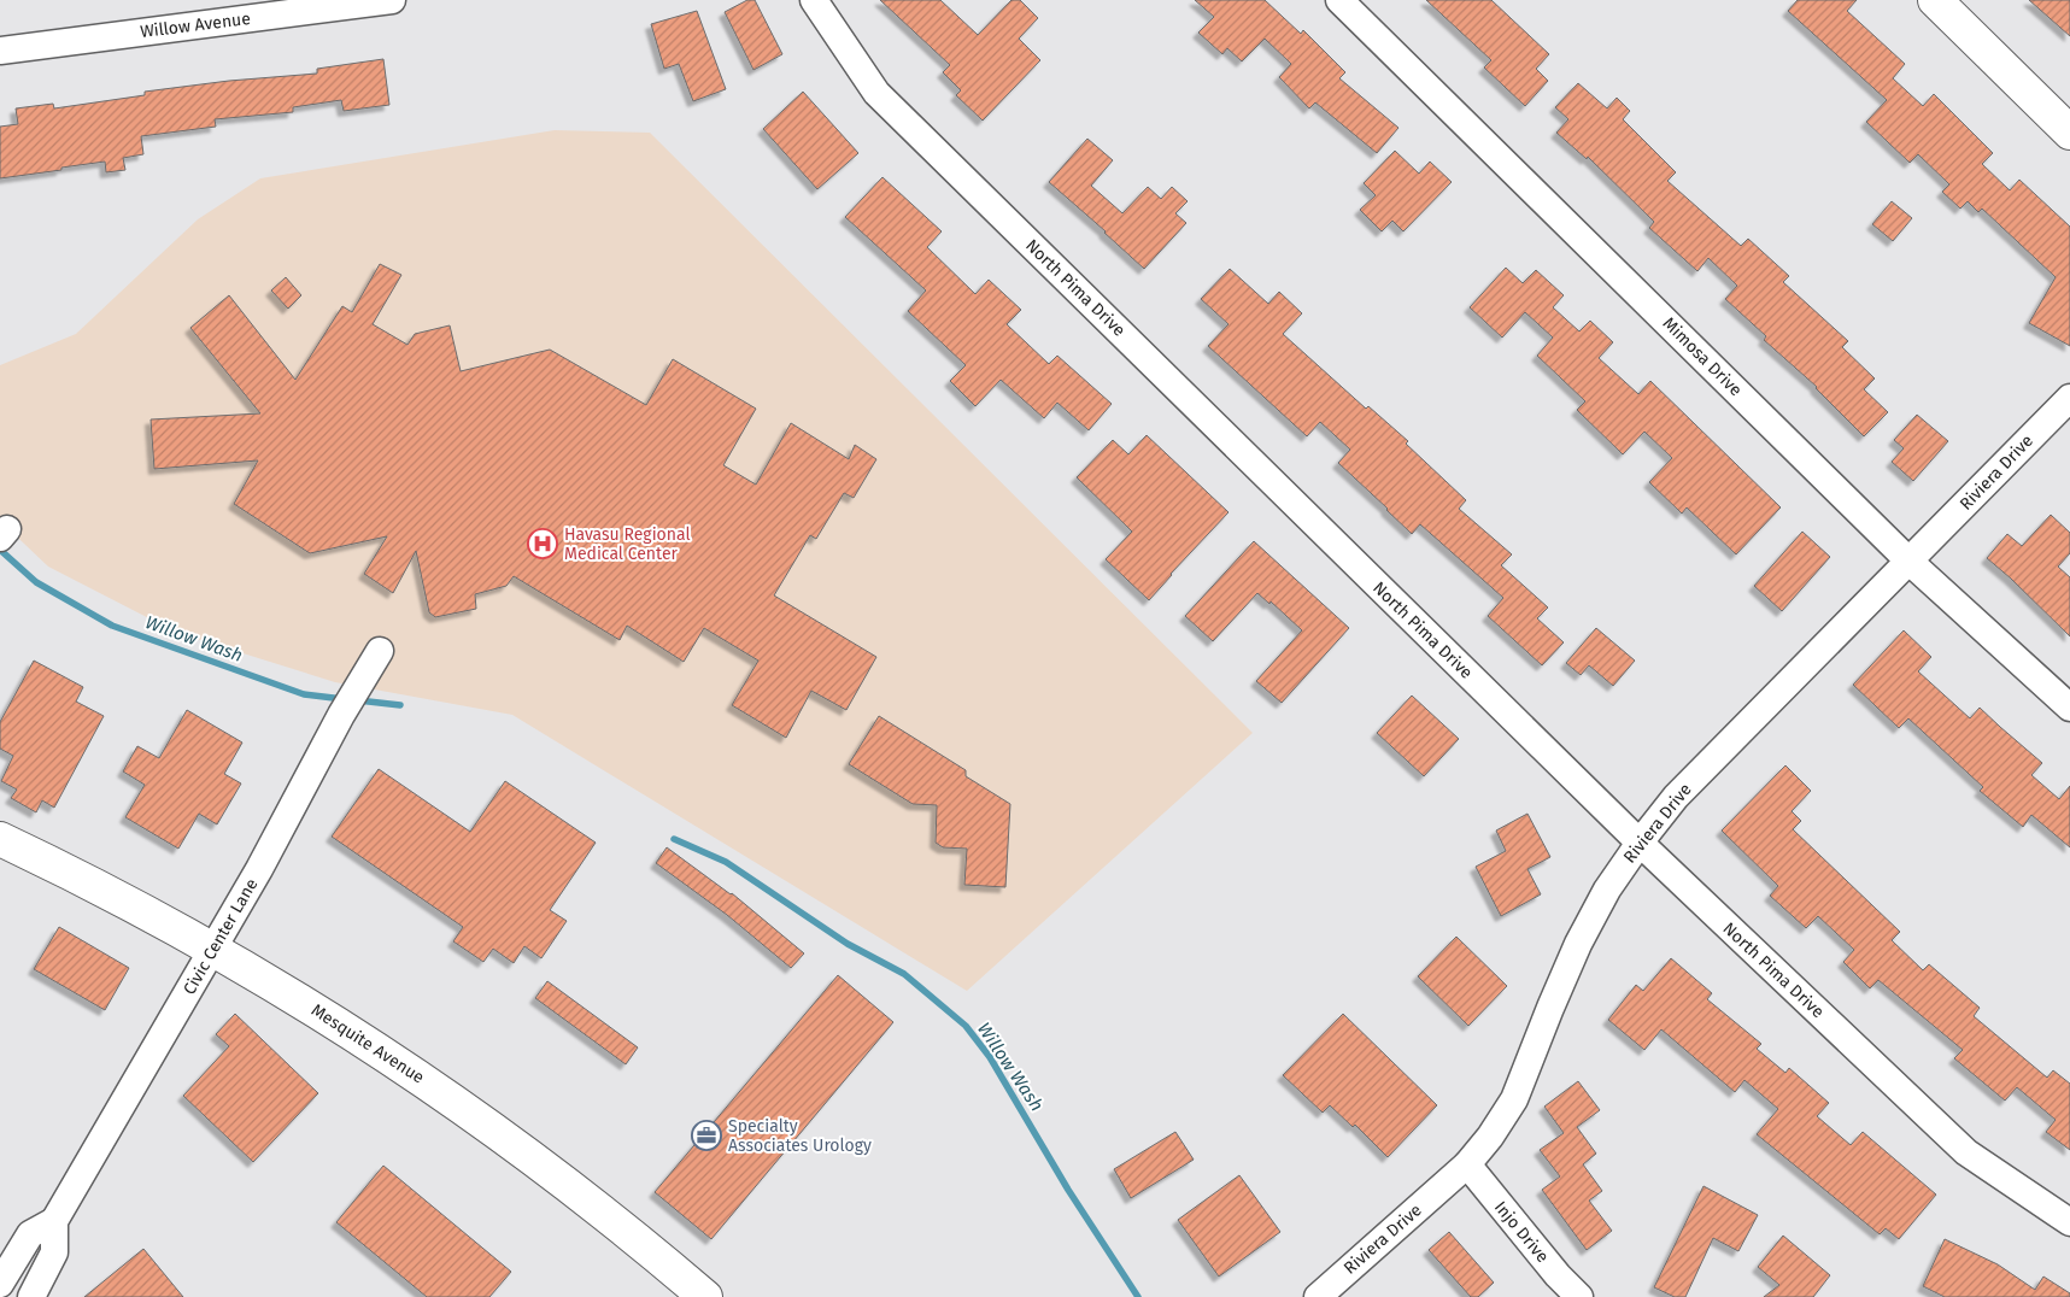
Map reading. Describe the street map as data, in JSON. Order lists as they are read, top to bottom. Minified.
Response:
{"streets":{"street":["Willow Avenue","North Pima Drive","Mimosa Drive","Riviera Drive","Civic Center Lane","Mesquite Avenue","Injo Drive"]},"crossings":[["North Pima Drive","Riviera Drive"],["Mimosa Drive","Riviera Drive"],["Riviera Drive","Injo Drive"],["Civic Center Lane","Mesquite Avenue"]],"water":["Willow Wash"],"places":{"hospital":["Havasu Regional Medical Center"],"office":["Specialty Associates Urology"]}}
